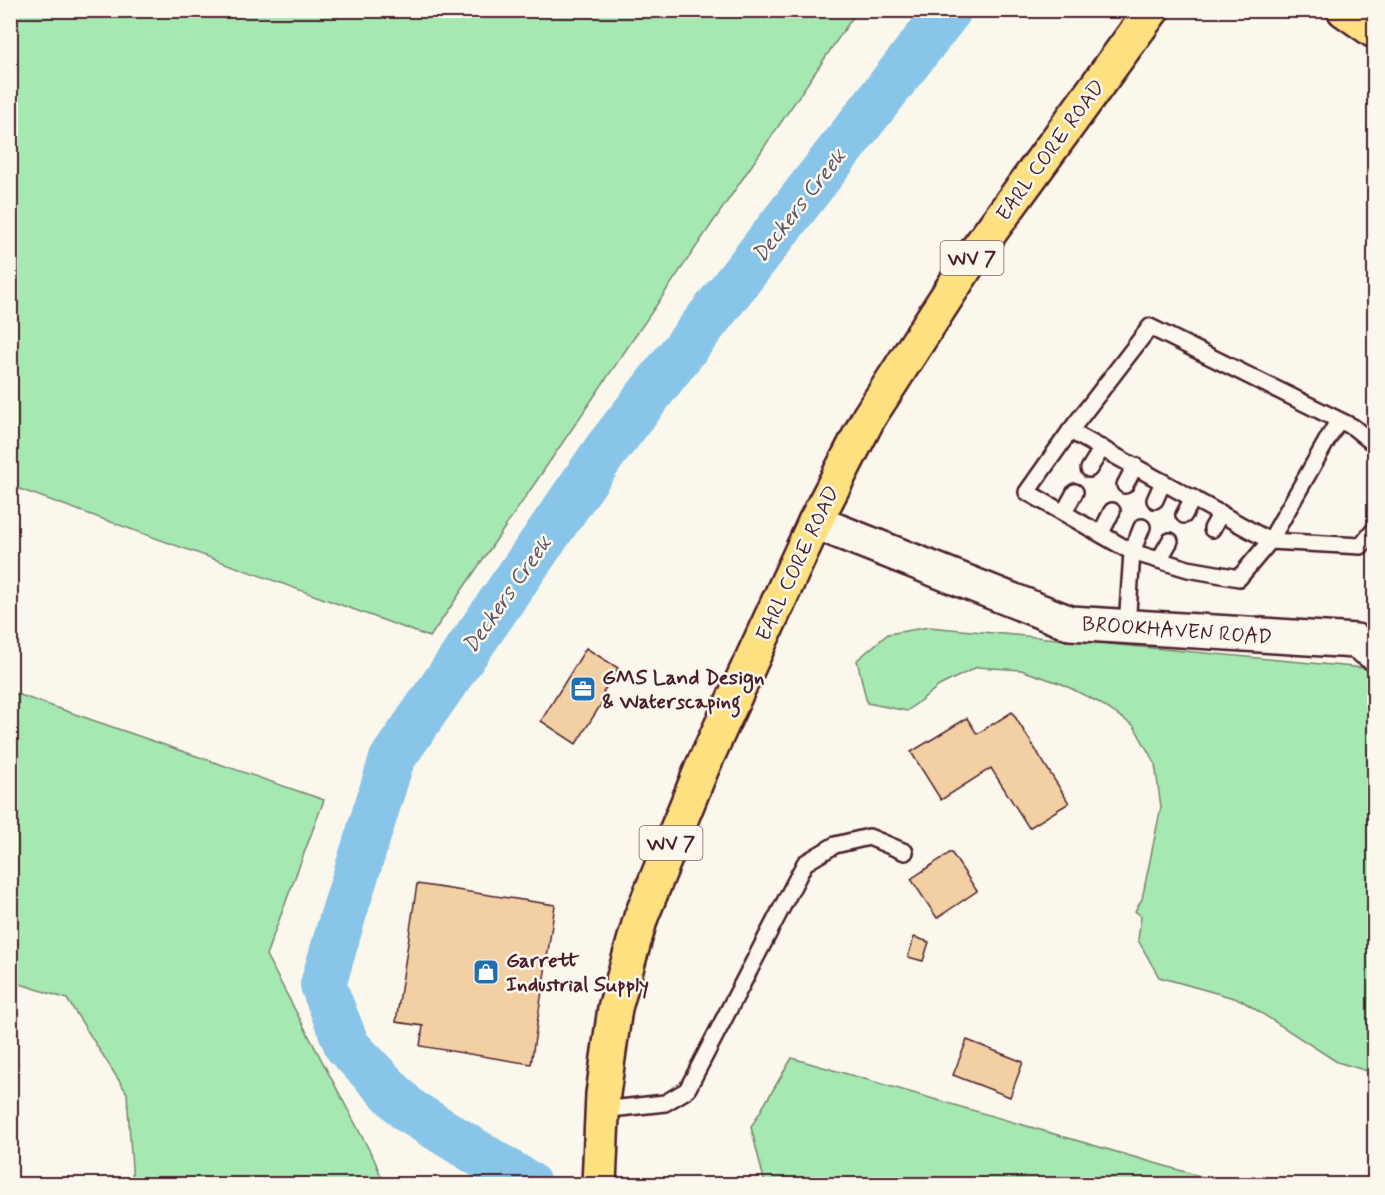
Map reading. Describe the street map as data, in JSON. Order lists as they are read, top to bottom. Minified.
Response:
{"streets":{"main road":["EARL CORE ROAD","WV 7"],"street":["BROOKHAVEN ROAD"]},"crossings":[["EARL CORE ROAD","BROOKHAVEN ROAD"]],"water":["Deckers Creek"],"places":{"office":["GMS Land Design & Waterscaping"],"shop":["Garrett Industrial Supply"]}}
